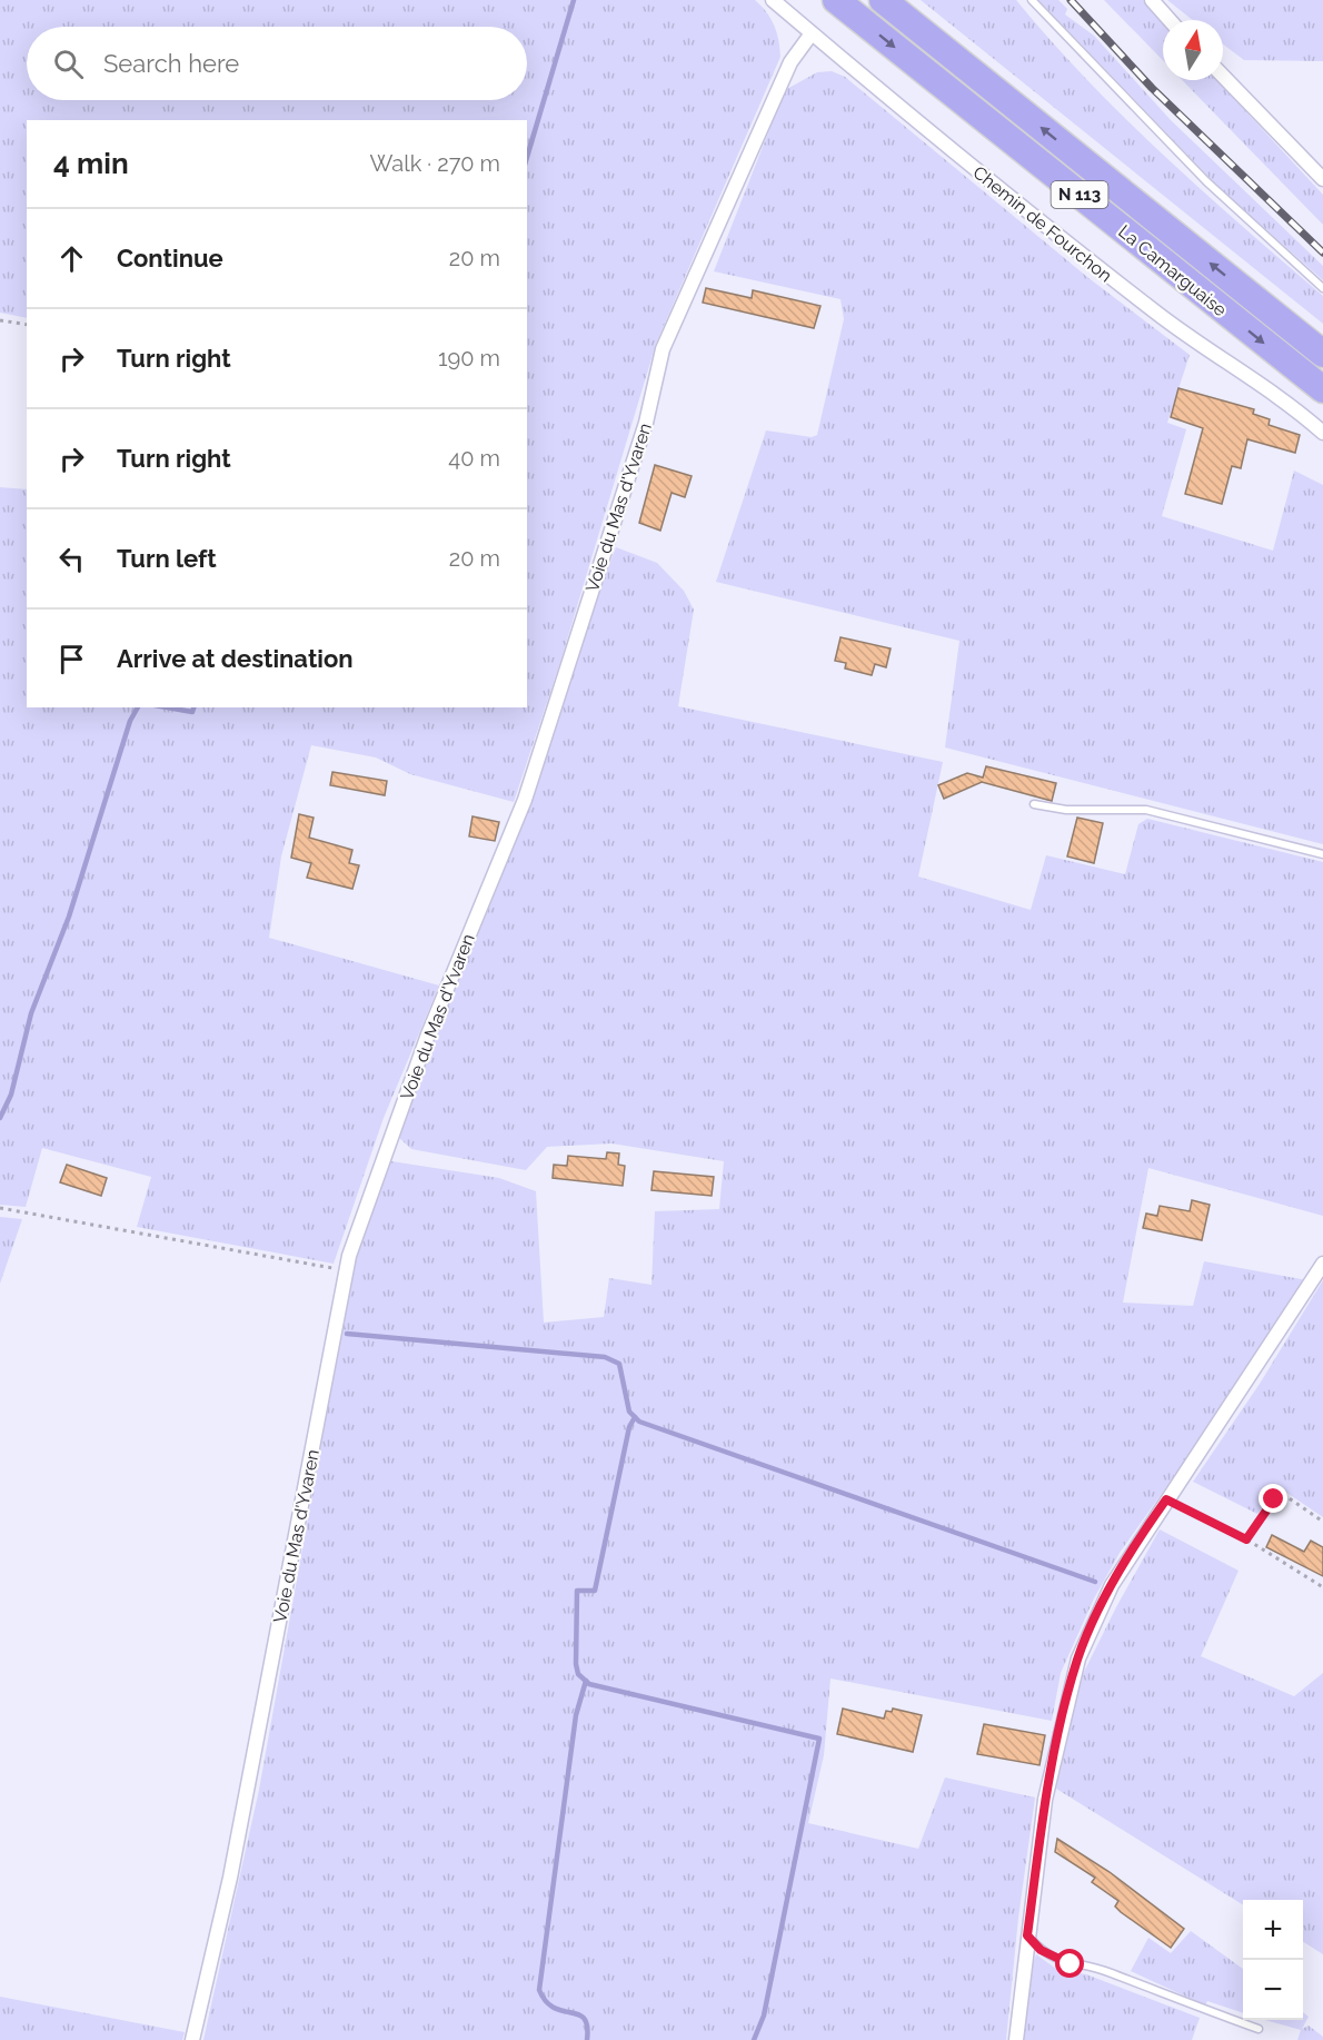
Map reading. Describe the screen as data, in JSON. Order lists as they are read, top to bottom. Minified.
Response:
{"streets":{"highway":["N 113","La Camarguaise"],"street":["Chemin de Fourchon","Voie du Mas d'Yvaren"]},"crossings":[["Chemin de Fourchon","Voie du Mas d'Yvaren"]],"north":"top","page":{"search":"Search here","heading":["4 min","Walk · 270 m"],"list":[["Continue","20 m"],["Turn right","190 m"],["Turn right","40 m"],["Turn left","20 m"],"Arrive at destination"],"map_buttons":["+","−"]}}
